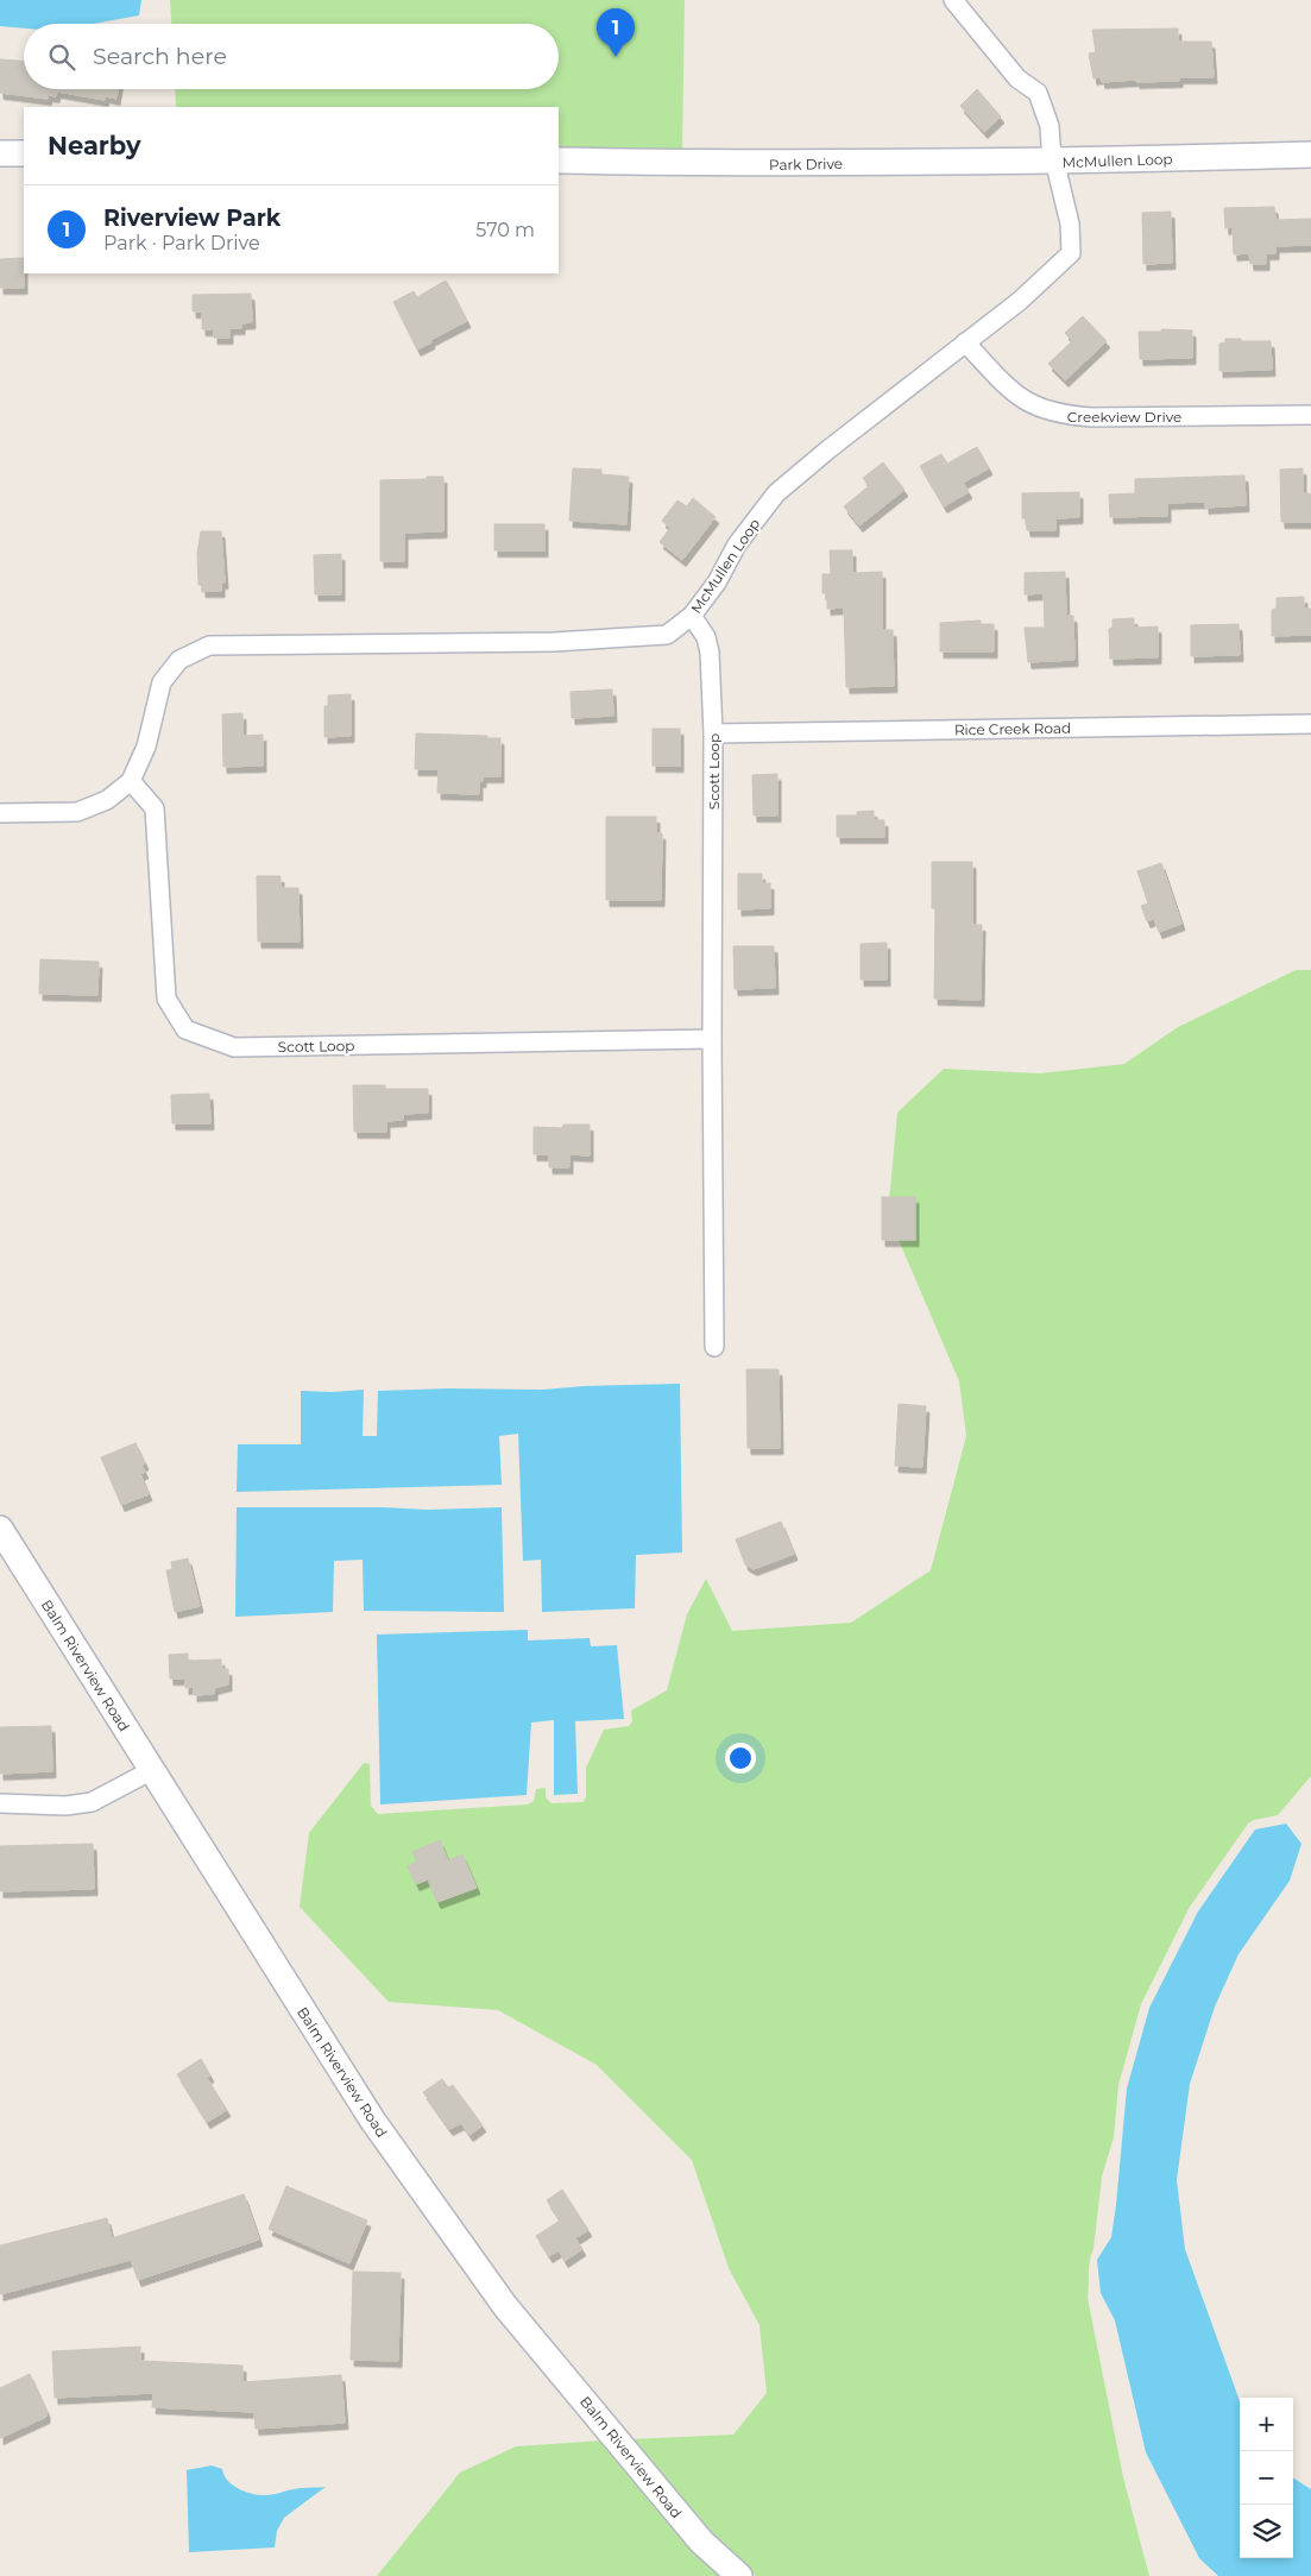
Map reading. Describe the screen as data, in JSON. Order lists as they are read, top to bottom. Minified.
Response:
{"streets":{"main road":["McMullen Loop","Park Drive","Balm Riverview Road"],"street":["Creekview Drive","Rice Creek Road","Scott Loop"]},"crossings":[["McMullen Loop","Park Drive"],["McMullen Loop","Creekview Drive"],["McMullen Loop","Scott Loop"],["Rice Creek Road","Scott Loop"]],"page":{"pins":"1","search":"Search here","heading":"Nearby","list":[{"mark":"1","name":"Riverview Park","note":"Park · Park Drive","value":"570 m"}],"map_buttons":["+","−"]}}
